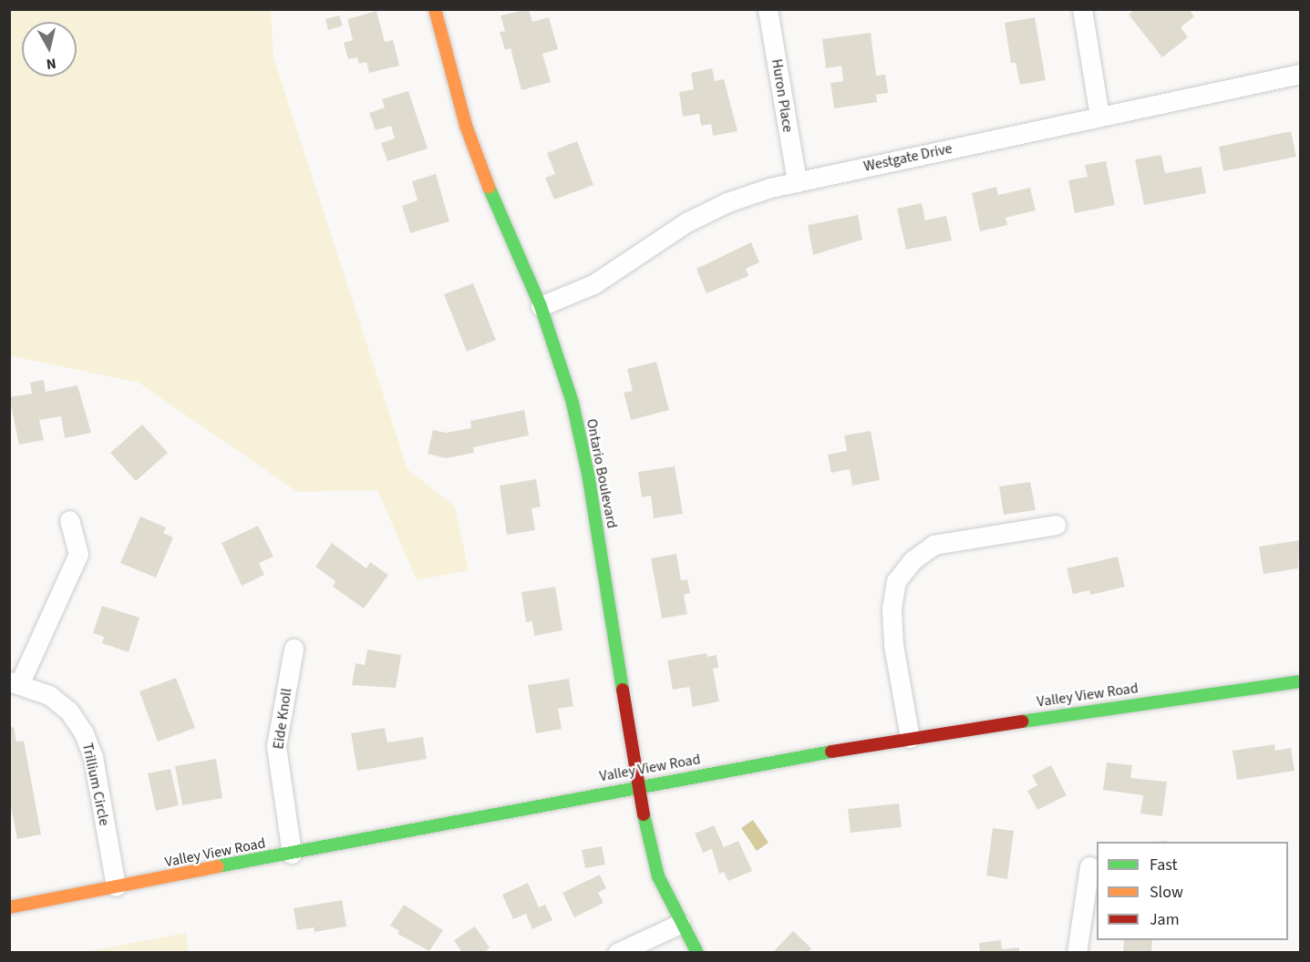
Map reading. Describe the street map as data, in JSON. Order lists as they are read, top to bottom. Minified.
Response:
{"streets":{"main road":["Ontario Boulevard","Valley View Road"],"street":["Huron Place","Westgate Drive","Eide Knoll","Trillium Circle"]},"crossings":[["Huron Place","Westgate Drive"],["Westgate Drive","Ontario Boulevard"],["Ontario Boulevard","Valley View Road"],["Valley View Road","Eide Knoll"],["Valley View Road","Trillium Circle"]],"legend":["Fast","Slow","Jam"],"north":"bottom"}
